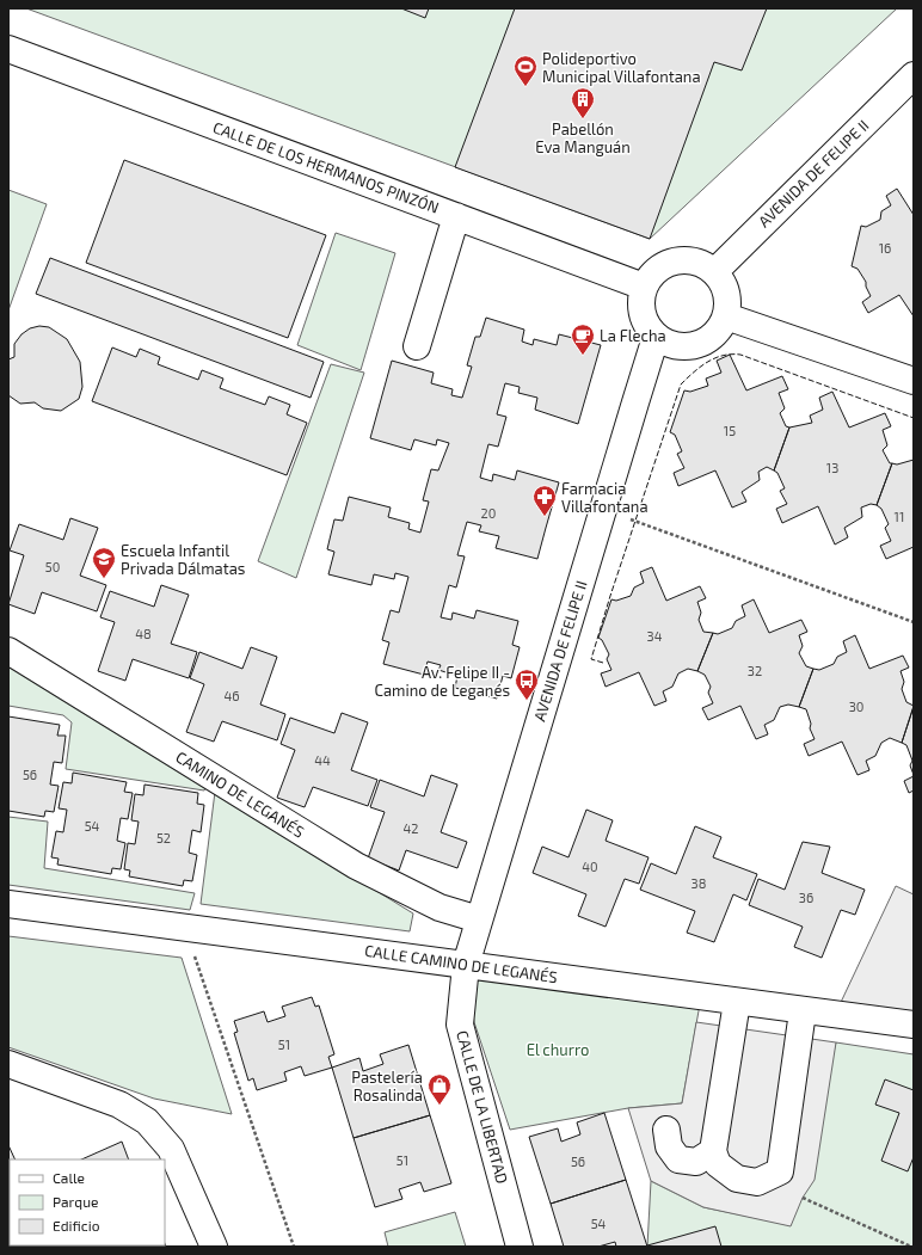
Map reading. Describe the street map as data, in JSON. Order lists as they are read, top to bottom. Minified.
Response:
{"streets":{"street":["CALLE DE LOS HERMANOS PINZÓN","AVENIDA DE FELIPE II","CAMINO DE LEGANÉS","CALLE CAMINO DE LEGANÉS","CALLE DE LA LIBERTAD"]},"crossings":[["CALLE DE LOS HERMANOS PINZÓN","AVENIDA DE FELIPE II"],["AVENIDA DE FELIPE II","CAMINO DE LEGANÉS"],["AVENIDA DE FELIPE II","CALLE CAMINO DE LEGANÉS"],["AVENIDA DE FELIPE II","CALLE DE LA LIBERTAD"],["CALLE CAMINO DE LEGANÉS","CALLE DE LA LIBERTAD"]],"parks":["El churro"],"places":{"sports":["Polideportivo Municipal Villafontana"],"building":["Pabellón Eva Manguán"],"cafe":["La Flecha"],"pharmacy":["Farmacia Villafontana"],"school or university":["Escuela Infantil Privada Dálmatas"],"bus stop":["Av. Felipe II - Camino de Leganés"],"shop":["Pastelería Rosalinda"]},"house_numbers":["16","15","13","20","11","50","48","34","32","46","30","44","56","54","42","52","40","38","36","51","51","56","54"],"legend":["Calle","Parque","Edificio"]}
